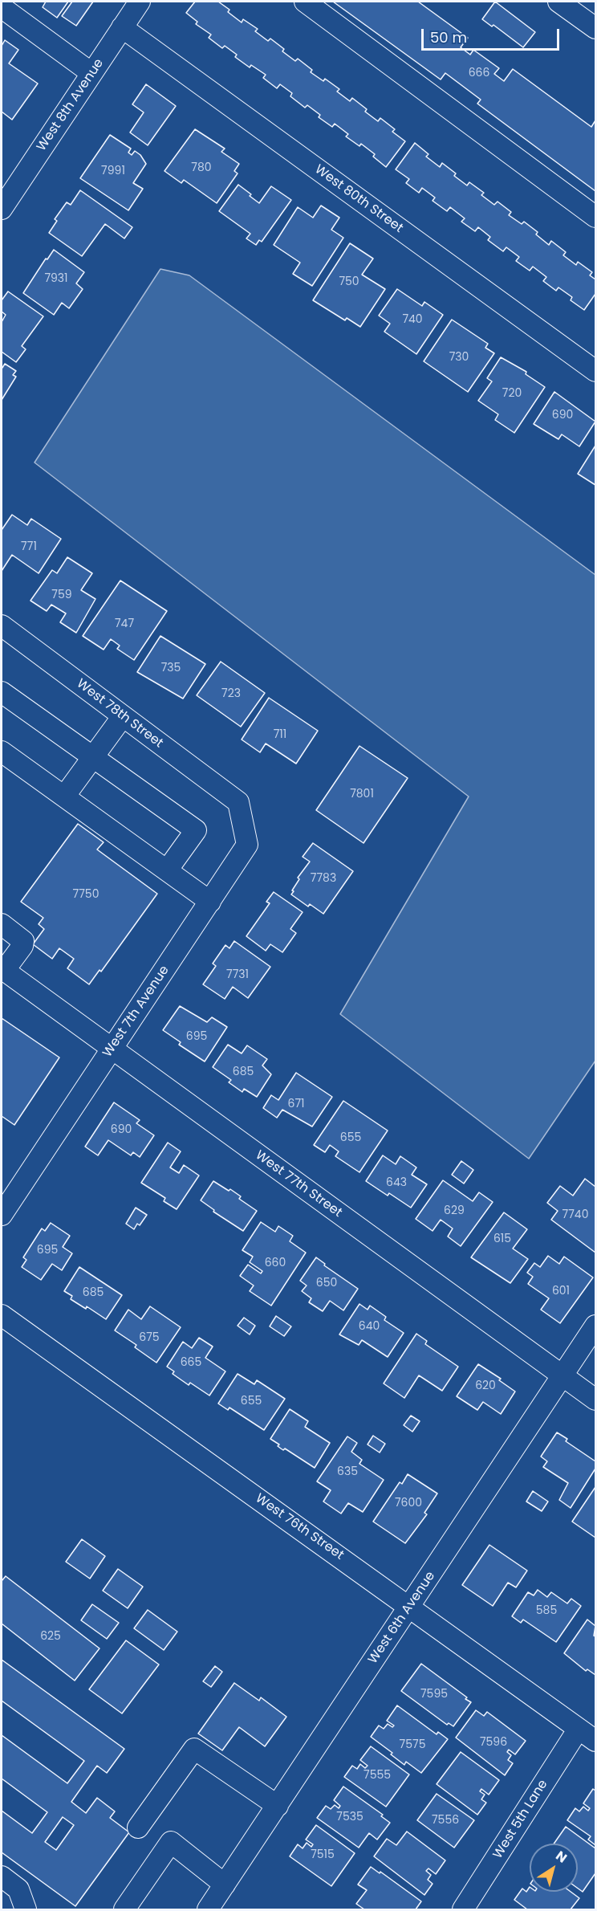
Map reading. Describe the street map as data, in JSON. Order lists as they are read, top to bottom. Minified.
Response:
{"streets":{"street":["West 8th Avenue","West 80th Street","West 78th Street","West 7th Avenue","West 77th Street","West 76th Street","West 6th Avenue","West 5th Lane"]},"crossings":[["West 8th Avenue","West 80th Street"],["West 78th Street","West 7th Avenue"],["West 7th Avenue","West 77th Street"],["West 77th Street","West 6th Avenue"],["West 76th Street","West 6th Avenue"],["West 76th Street","West 5th Lane"]],"house_numbers":["666","780","7991","7931","750","740","730","720","690","771","759","747","735","723","711","7801","7783","7750","7731","695","685","671","690","655","643","629","7740","615","695","660","650","601","685","640","675","665","620","655","635","7600","585","625","7595","7596","7575","7555","7535","7556","7515"],"scale_bar":"50 m","north":"top right"}
